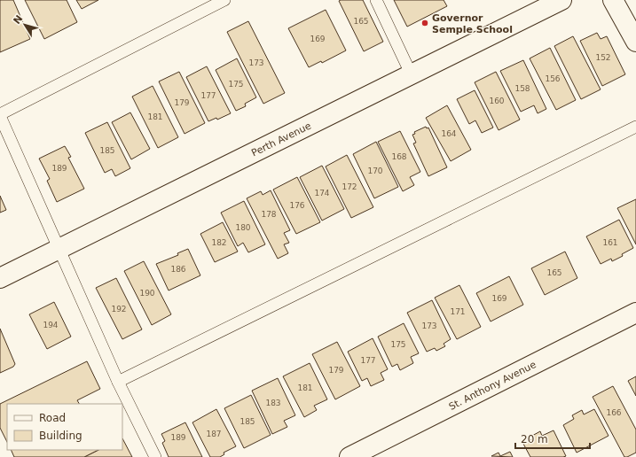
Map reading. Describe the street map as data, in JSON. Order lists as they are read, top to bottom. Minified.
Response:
{"streets":{"street":["Perth Avenue","St. Anthony Avenue"]},"places":["Governor Semple School"],"house_numbers":["165","169","152","173","156","175","158","177","160","179","181","164","185","168","189","170","172","174","176","178","180","182","161","186","165","190","169","192","171","194","173","175","177","179","181","183","166","185","187","189"],"legend":["Road","Building"],"scale_bar":"20 m","north":"top left"}
